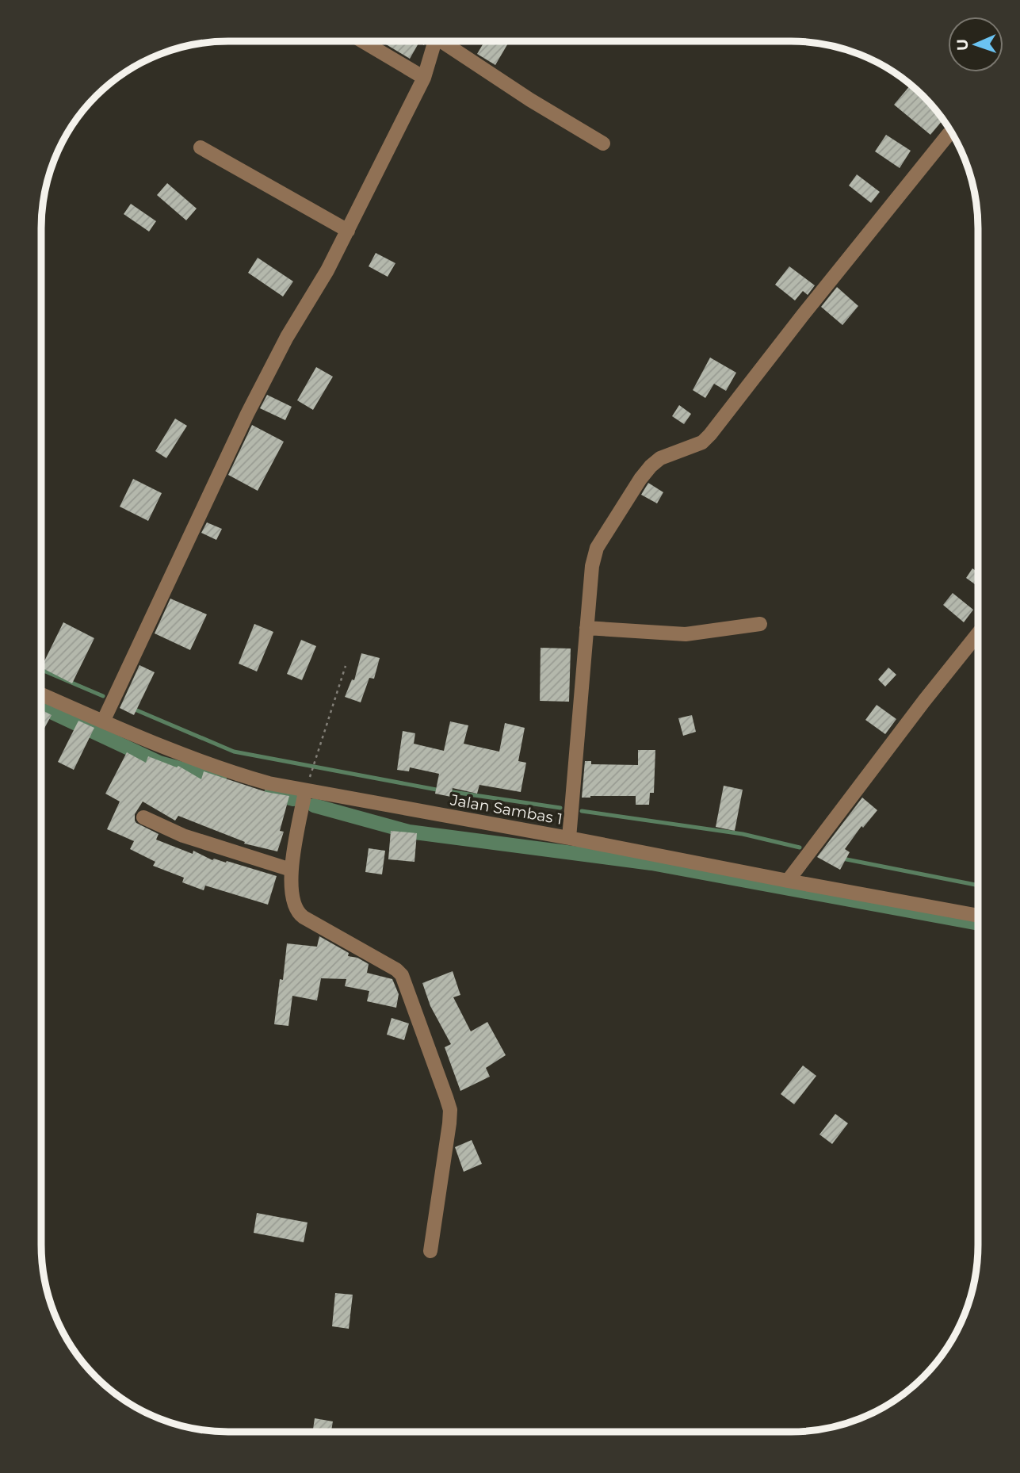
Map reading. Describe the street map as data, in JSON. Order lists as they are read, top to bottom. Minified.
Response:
{"streets":{"street":["Jalan Sambas 1"]},"north":"left"}
